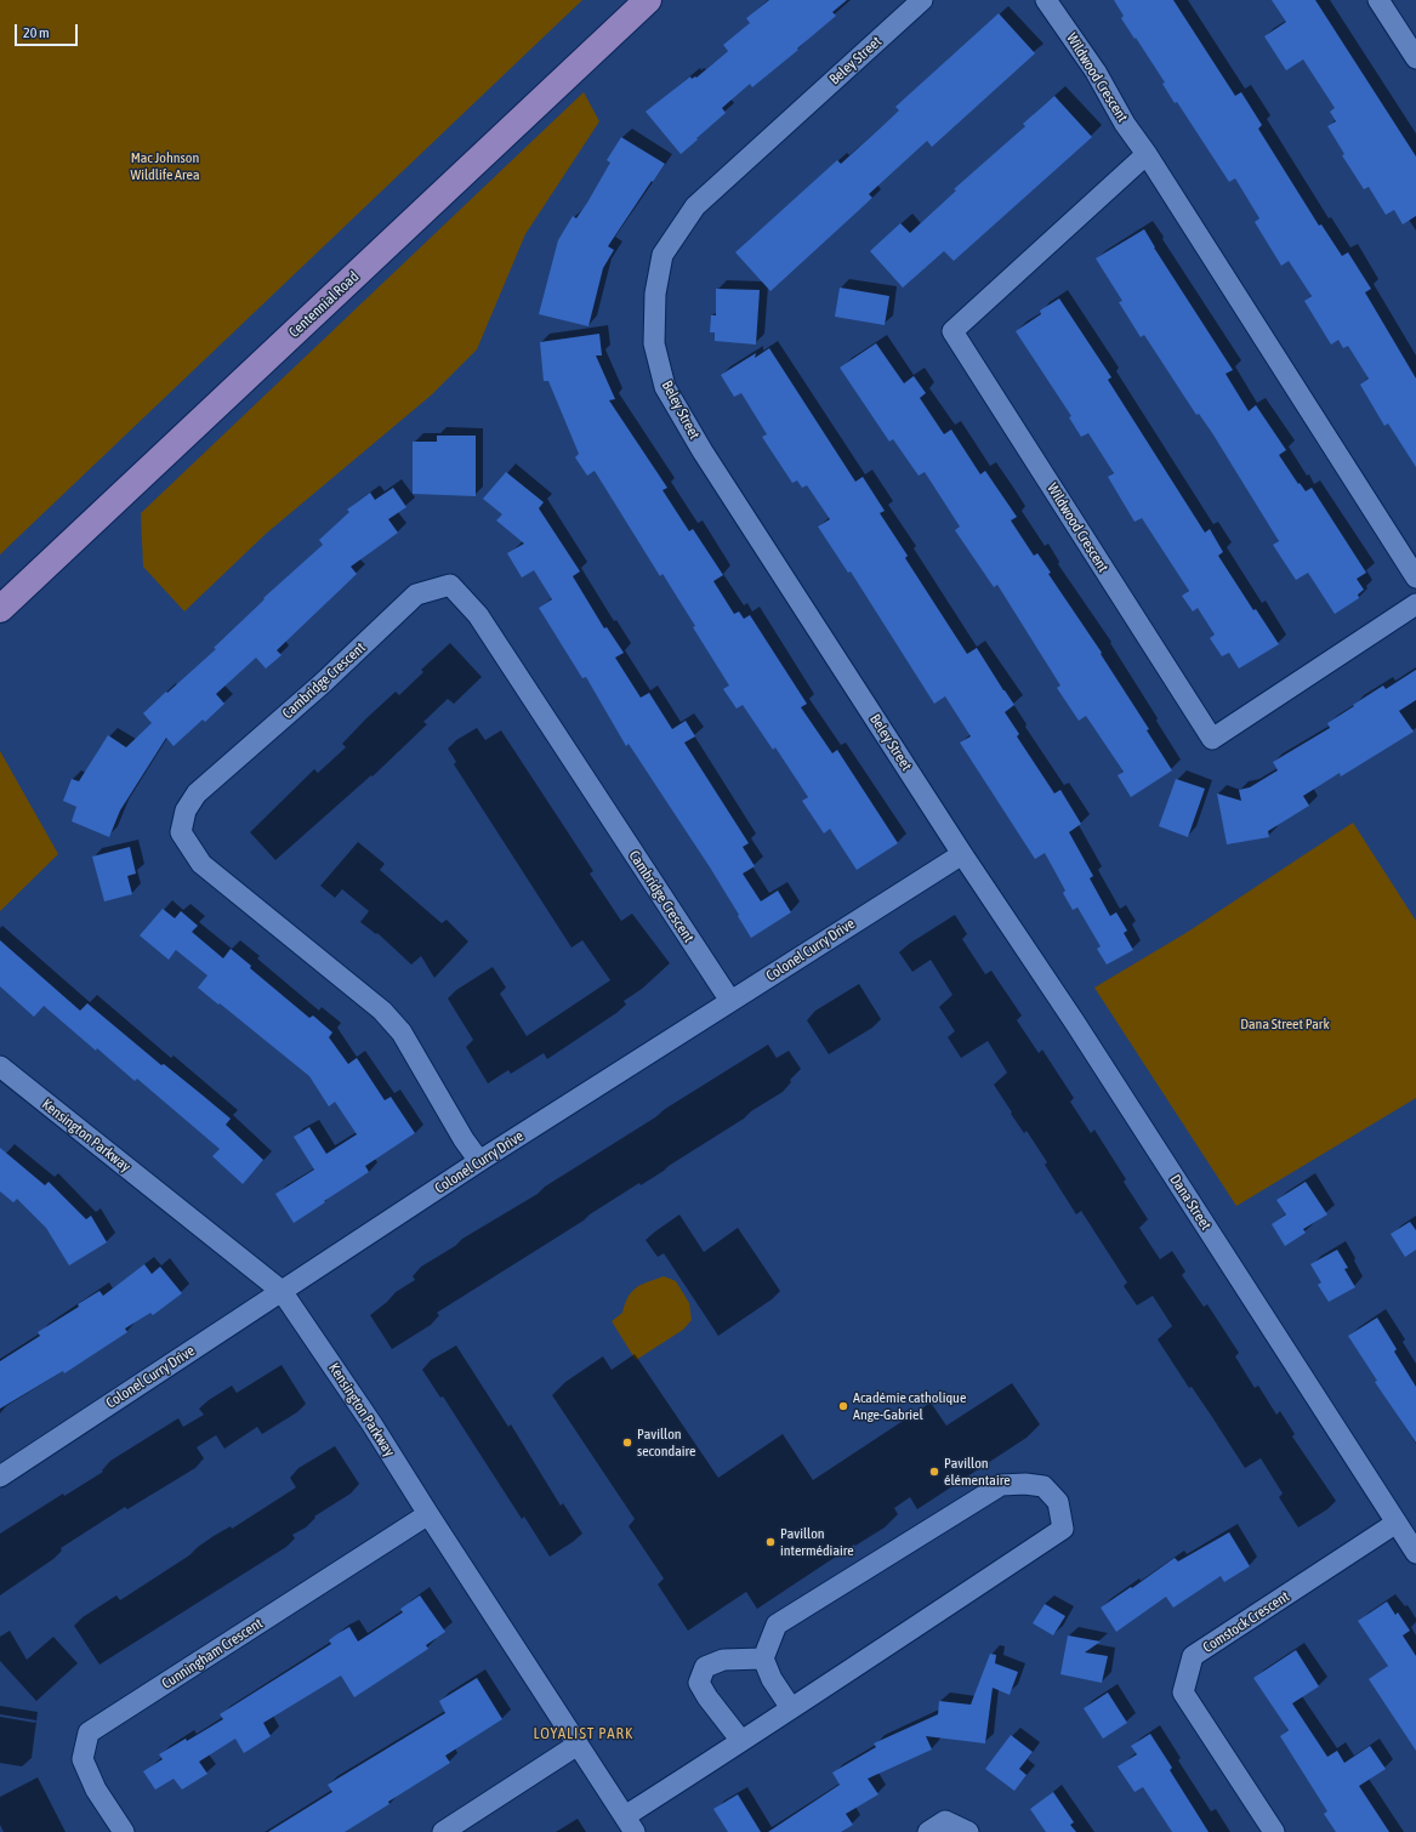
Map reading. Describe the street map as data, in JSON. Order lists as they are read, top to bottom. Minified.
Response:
{"streets":{"main road":["Centennial Road"],"street":["Beley Street","Wildwood Crescent","Cambridge Crescent","Colonel Curry Drive","Kensington Parkway","Dana Street","Comstock Crescent","Cunningham Crescent"]},"crossings":[["Beley Street","Colonel Curry Drive"],["Beley Street","Dana Street"],["Cambridge Crescent","Colonel Curry Drive"],["Colonel Curry Drive","Kensington Parkway"],["Colonel Curry Drive","Dana Street"],["Kensington Parkway","Cunningham Crescent"],["Dana Street","Comstock Crescent"]],"districts":["LOYALIST PARK"],"parks":["Mac Johnson Wildlife Area","Dana Street Park"],"places":["Académie catholique Ange-Gabriel","Pavillon secondaire","Pavillon élémentaire","Pavillon intermédiaire"],"scale_bar":"20 m"}
